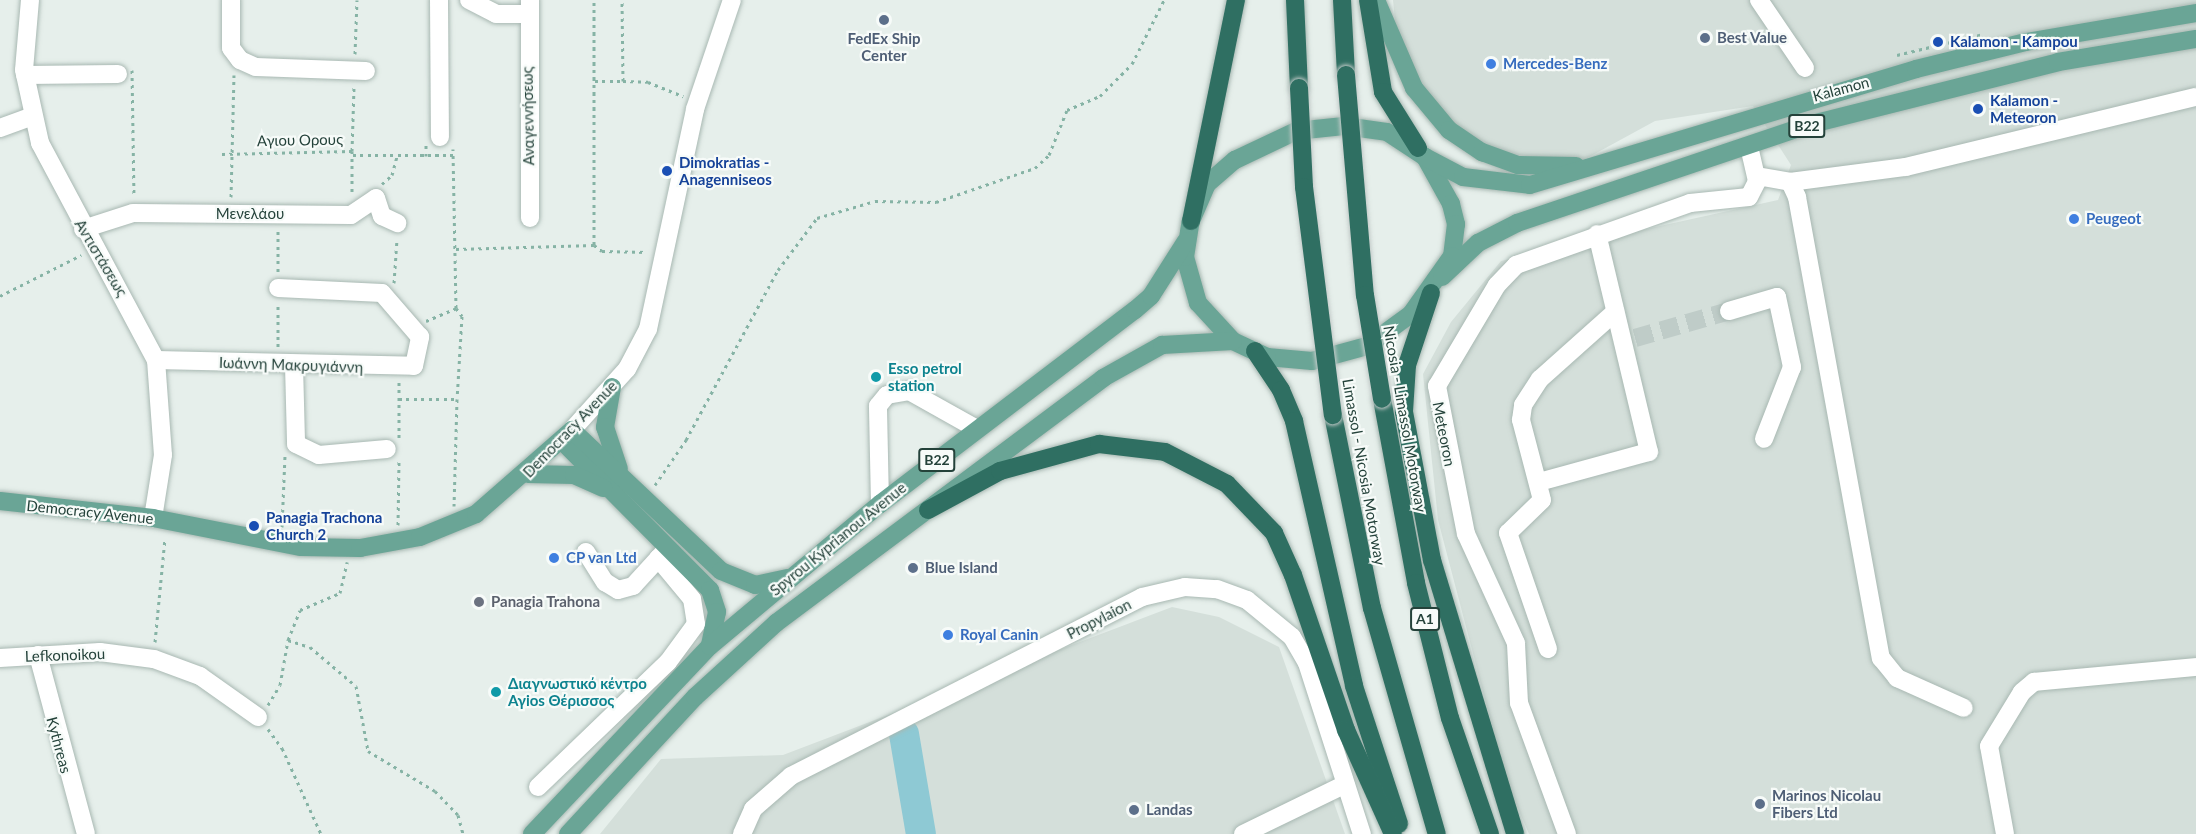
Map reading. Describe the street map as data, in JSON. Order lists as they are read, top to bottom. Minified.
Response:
{"streets":{"highway":["Nicosia - Limassol Motorway","Limassol - Nicosia Motorway","A1"],"main road":["Kalamon","B22","Democracy Avenue","Spyrou Kyprianou Avenue"],"street":["Αναγεννήσεως","Μενελάου","Αντιστάσεως","Ιωάννη Μακρυγιάννη","Meteoron","Propylaion","Lefkonoikou","Kythreas"],"path":["Αγιου Ορους"]},"crossings":[["Kalamon","B22"],["B22","Spyrou Kyprianou Avenue"],["Αγιου Ορους","Μενελάου"],["Μενελάου","Αντιστάσεως"],["Αντιστάσεως","Ιωάννη Μακρυγιάννη"],["Αντιστάσεως","Democracy Avenue"],["Lefkonoikou","Kythreas"]],"places":["FedEx Ship Center","Best Value","Kalamon - Kampou","Mercedes-Benz","Kalamon - Meteoron","Dimokratias - Anagenniseos","Peugeot","Esso petrol station","Panagia Trachona Church 2","CP van Ltd","Blue Island","Panagia Trahona","Royal Canin","Διαγνωστικό κέντρο Αγios Θέρισσος","Marinos Nicolau Fibers Ltd","Landas"]}
